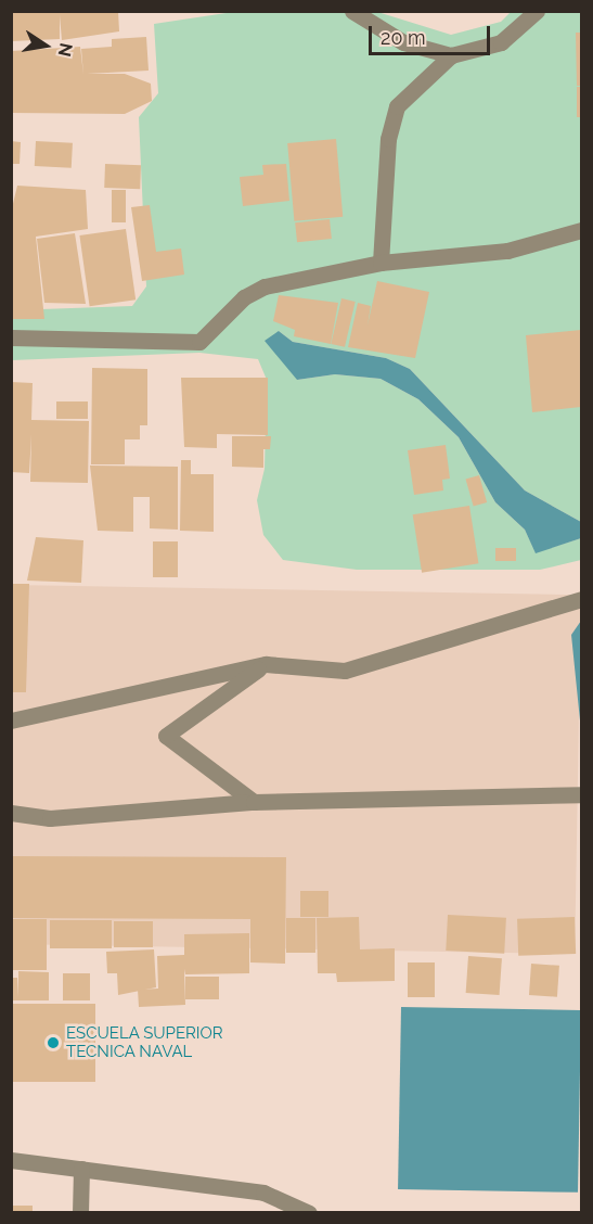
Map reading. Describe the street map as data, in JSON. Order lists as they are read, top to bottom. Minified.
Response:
{"places":["ESCUELA SUPERIOR TECNICA NAVAL"],"scale_bar":"20 m","north":"right"}
